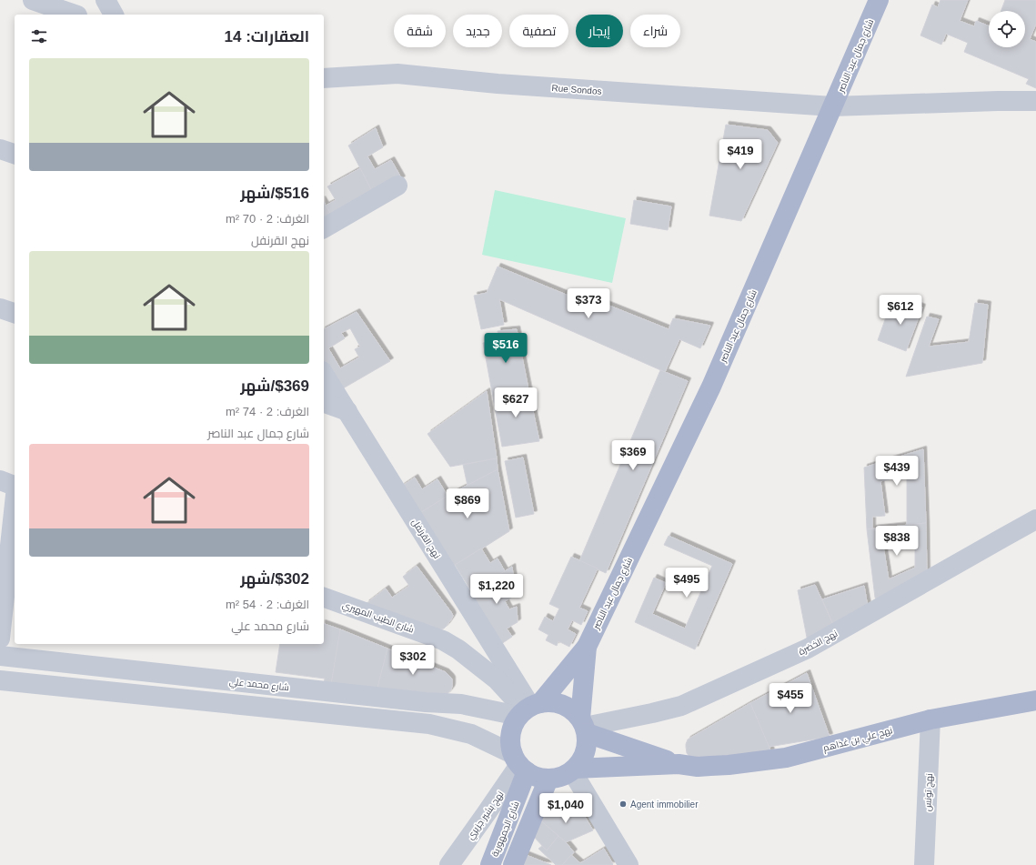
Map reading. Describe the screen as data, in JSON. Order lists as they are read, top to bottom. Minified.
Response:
{"streets":{"main road":["شارع جمال عبد الناصر","نهج علي بن غذاهم","شارع الجمهورية"],"street":["Rue Sondos","نهج القرنفل","شارع الطيب المهيري","نهج الخضرة","شارع محمد علي","نهج تونس","نهج بشير جزيري"]},"crossings":[["شارع جمال عبد الناصر","Rue Sondos"],["شارع جمال عبد الناصر","نهج القرنفل"],["شارع جمال عبد الناصر","شارع الطيب المهيري"],["شارع جمال عبد الناصر","نهج الخضرة"],["شارع جمال عبد الناصر","شارع محمد علي"],["شارع جمال عبد الناصر","نهج علي بن غذاهم"],["شارع جمال عبد الناصر","نهج بشير جزيري"],["شارع جمال عبد الناصر","شارع الجمهورية"],["نهج القرنفل","شارع الطيب المهيري"],["نهج القرنفل","نهج الخضرة"],["نهج القرنفل","شارع محمد علي"],["نهج القرنفل","نهج علي بن غذاهم"],["نهج القرنفل","نهج بشير جزيري"],["نهج القرنفل","شارع الجمهورية"],["شارع الطيب المهيري","نهج الخضرة"],["شارع الطيب المهيري","شارع محمد علي"],["شارع الطيب المهيري","نهج علي بن غذاهم"],["شارع الطيب المهيري","نهج بشير جزيري"],["شارع الطيب المهيري","شارع الجمهورية"],["نهج الخضرة","شارع محمد علي"],["نهج الخضرة","نهج علي بن غذاهم"],["نهج الخضرة","نهج بشير جزيري"],["نهج الخضرة","شارع الجمهورية"],["شارع محمد علي","نهج علي بن غذاهم"],["شارع محمد علي","نهج بشير جزيري"],["شارع محمد علي","شارع الجمهورية"],["نهج علي بن غذاهم","نهج تونس"],["نهج علي بن غذاهم","نهج بشير جزيري"],["نهج علي بن غذاهم","شارع الجمهورية"],["نهج بشير جزيري","شارع الجمهورية"]],"places":["Agent immobilier"],"page":{"chip":["شراء","إيجار","تصفية","جديد","شقة"],"heading":"العقارات: 14","list":[{"name":"$516/شهر","note":"الغرف: 2 · 70 m² · نهج القرنفل"},{"name":"$369/شهر","note":"الغرف: 2 · 74 m² · شارع جمال عبد الناصر"},{"name":"$302/شهر","note":"الغرف: 2 · 54 m² · شارع محمد علي"}],"price":["$419","$373","$612","$516","$627","$369","$439","$869","$838","$495","$1,220","$302","$455","$1,040"]}}
